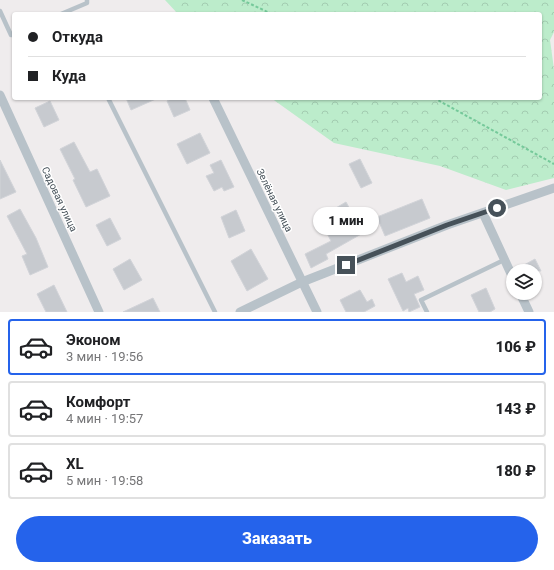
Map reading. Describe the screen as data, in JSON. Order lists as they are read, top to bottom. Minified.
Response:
{"streets":{"street":["Садовая улица","Зелёная улица"]},"page":{"banner":["Откуда","Куда"],"bubble":"1 мин","list":[{"name":"Эконом","note":"3 мин · 19:56","value":"106 ₽"},{"name":"Комфорт","note":"4 мин · 19:57","value":"143 ₽"},{"name":"XL","note":"5 мин · 19:58","value":"180 ₽"}],"buttons":"Заказать"}}
